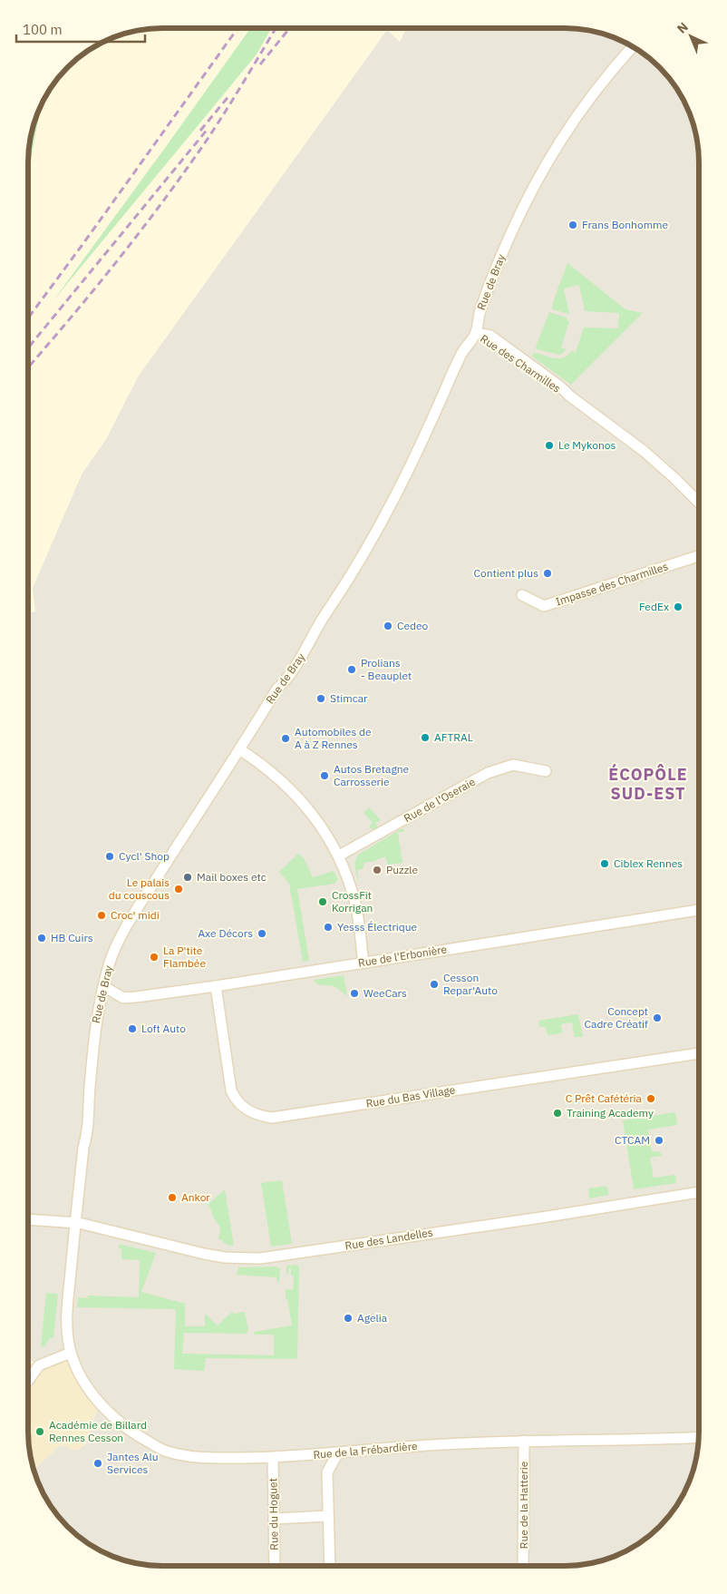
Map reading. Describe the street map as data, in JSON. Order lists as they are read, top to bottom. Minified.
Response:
{"streets":{"street":["Rue de Bray","Rue des Charmilles","Impasse des Charmilles","Rue de l'Oseraie","Rue de l'Erbonière","Rue du Bas Village","Rue des Landelles","Rue de la Frébardière","Rue de la Hatterie","Rue du Hoguet"]},"crossings":[["Rue de Bray","Rue des Charmilles"],["Rue de Bray","Rue de l'Erbonière"],["Rue de Bray","Rue des Landelles"],["Rue de Bray","Rue de la Frébardière"],["Rue de l'Erbonière","Rue du Bas Village"],["Rue de la Frébardière","Rue de la Hatterie"],["Rue de la Frébardière","Rue du Hoguet"]],"districts":["ÉCOPÔLE SUD-EST"],"places":["Frans Bonhomme","Le Mykonos","Contient plus","FedEx","Cedeo","Prolians - Beauplet","Stimcar","AFTRAL","Automobiles de A à Z Rennes","Autos Bretagne Carrosserie","Cycl' Shop","Ciblex Rennes","Puzzle","Mail boxes etc","Le palais du couscous","CrossFit Korrigan","Croc' midi","Yesss Électrique","Axe Décors","HB Cuirs","La P'tite Flambée","Cesson Repar'Auto","WeeCars","Concept Cadre Créatif","Loft Auto","C Prêt Cafétéria","Training Academy","CTCAM","Ankor","Agelia","Académie de Billard Rennes Cesson","Jantes Alu Services"],"scale_bar":"100 m","north":"top left"}
